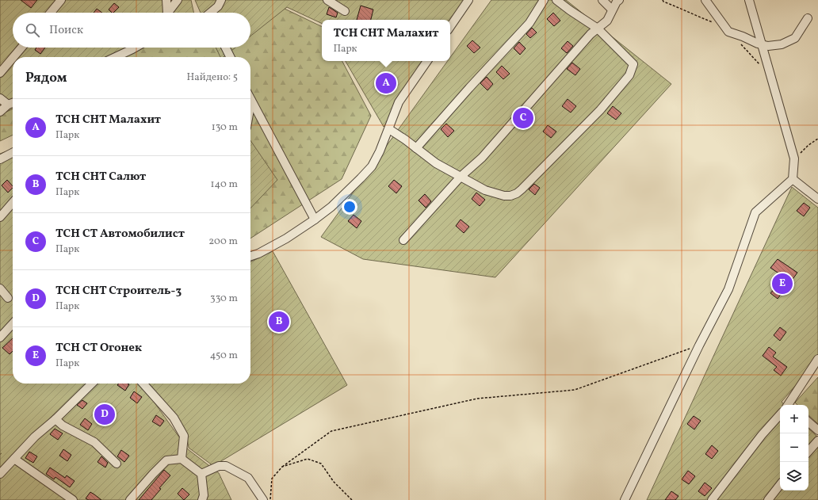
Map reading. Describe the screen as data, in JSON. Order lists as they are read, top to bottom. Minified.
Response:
{"page":{"search":"Поиск","popup":["ТСН СНТ Малахит","Парк"],"heading":["Рядом","Найдено: 5"],"pins":["A","C","E","B","D"],"list":[{"mark":"A","name":"ТСН СНТ Малахит","note":"Парк","value":"130 m"},{"mark":"B","name":"ТСН СНТ Салют","note":"Парк","value":"140 m"},{"mark":"C","name":"ТСН СТ Автомобилист","note":"Парк","value":"200 m"},{"mark":"D","name":"ТСН СНТ Строитель-3","note":"Парк","value":"330 m"},{"mark":"E","name":"ТСН СТ Огонек","note":"Парк","value":"450 m"}],"map_buttons":["+","−"]}}
